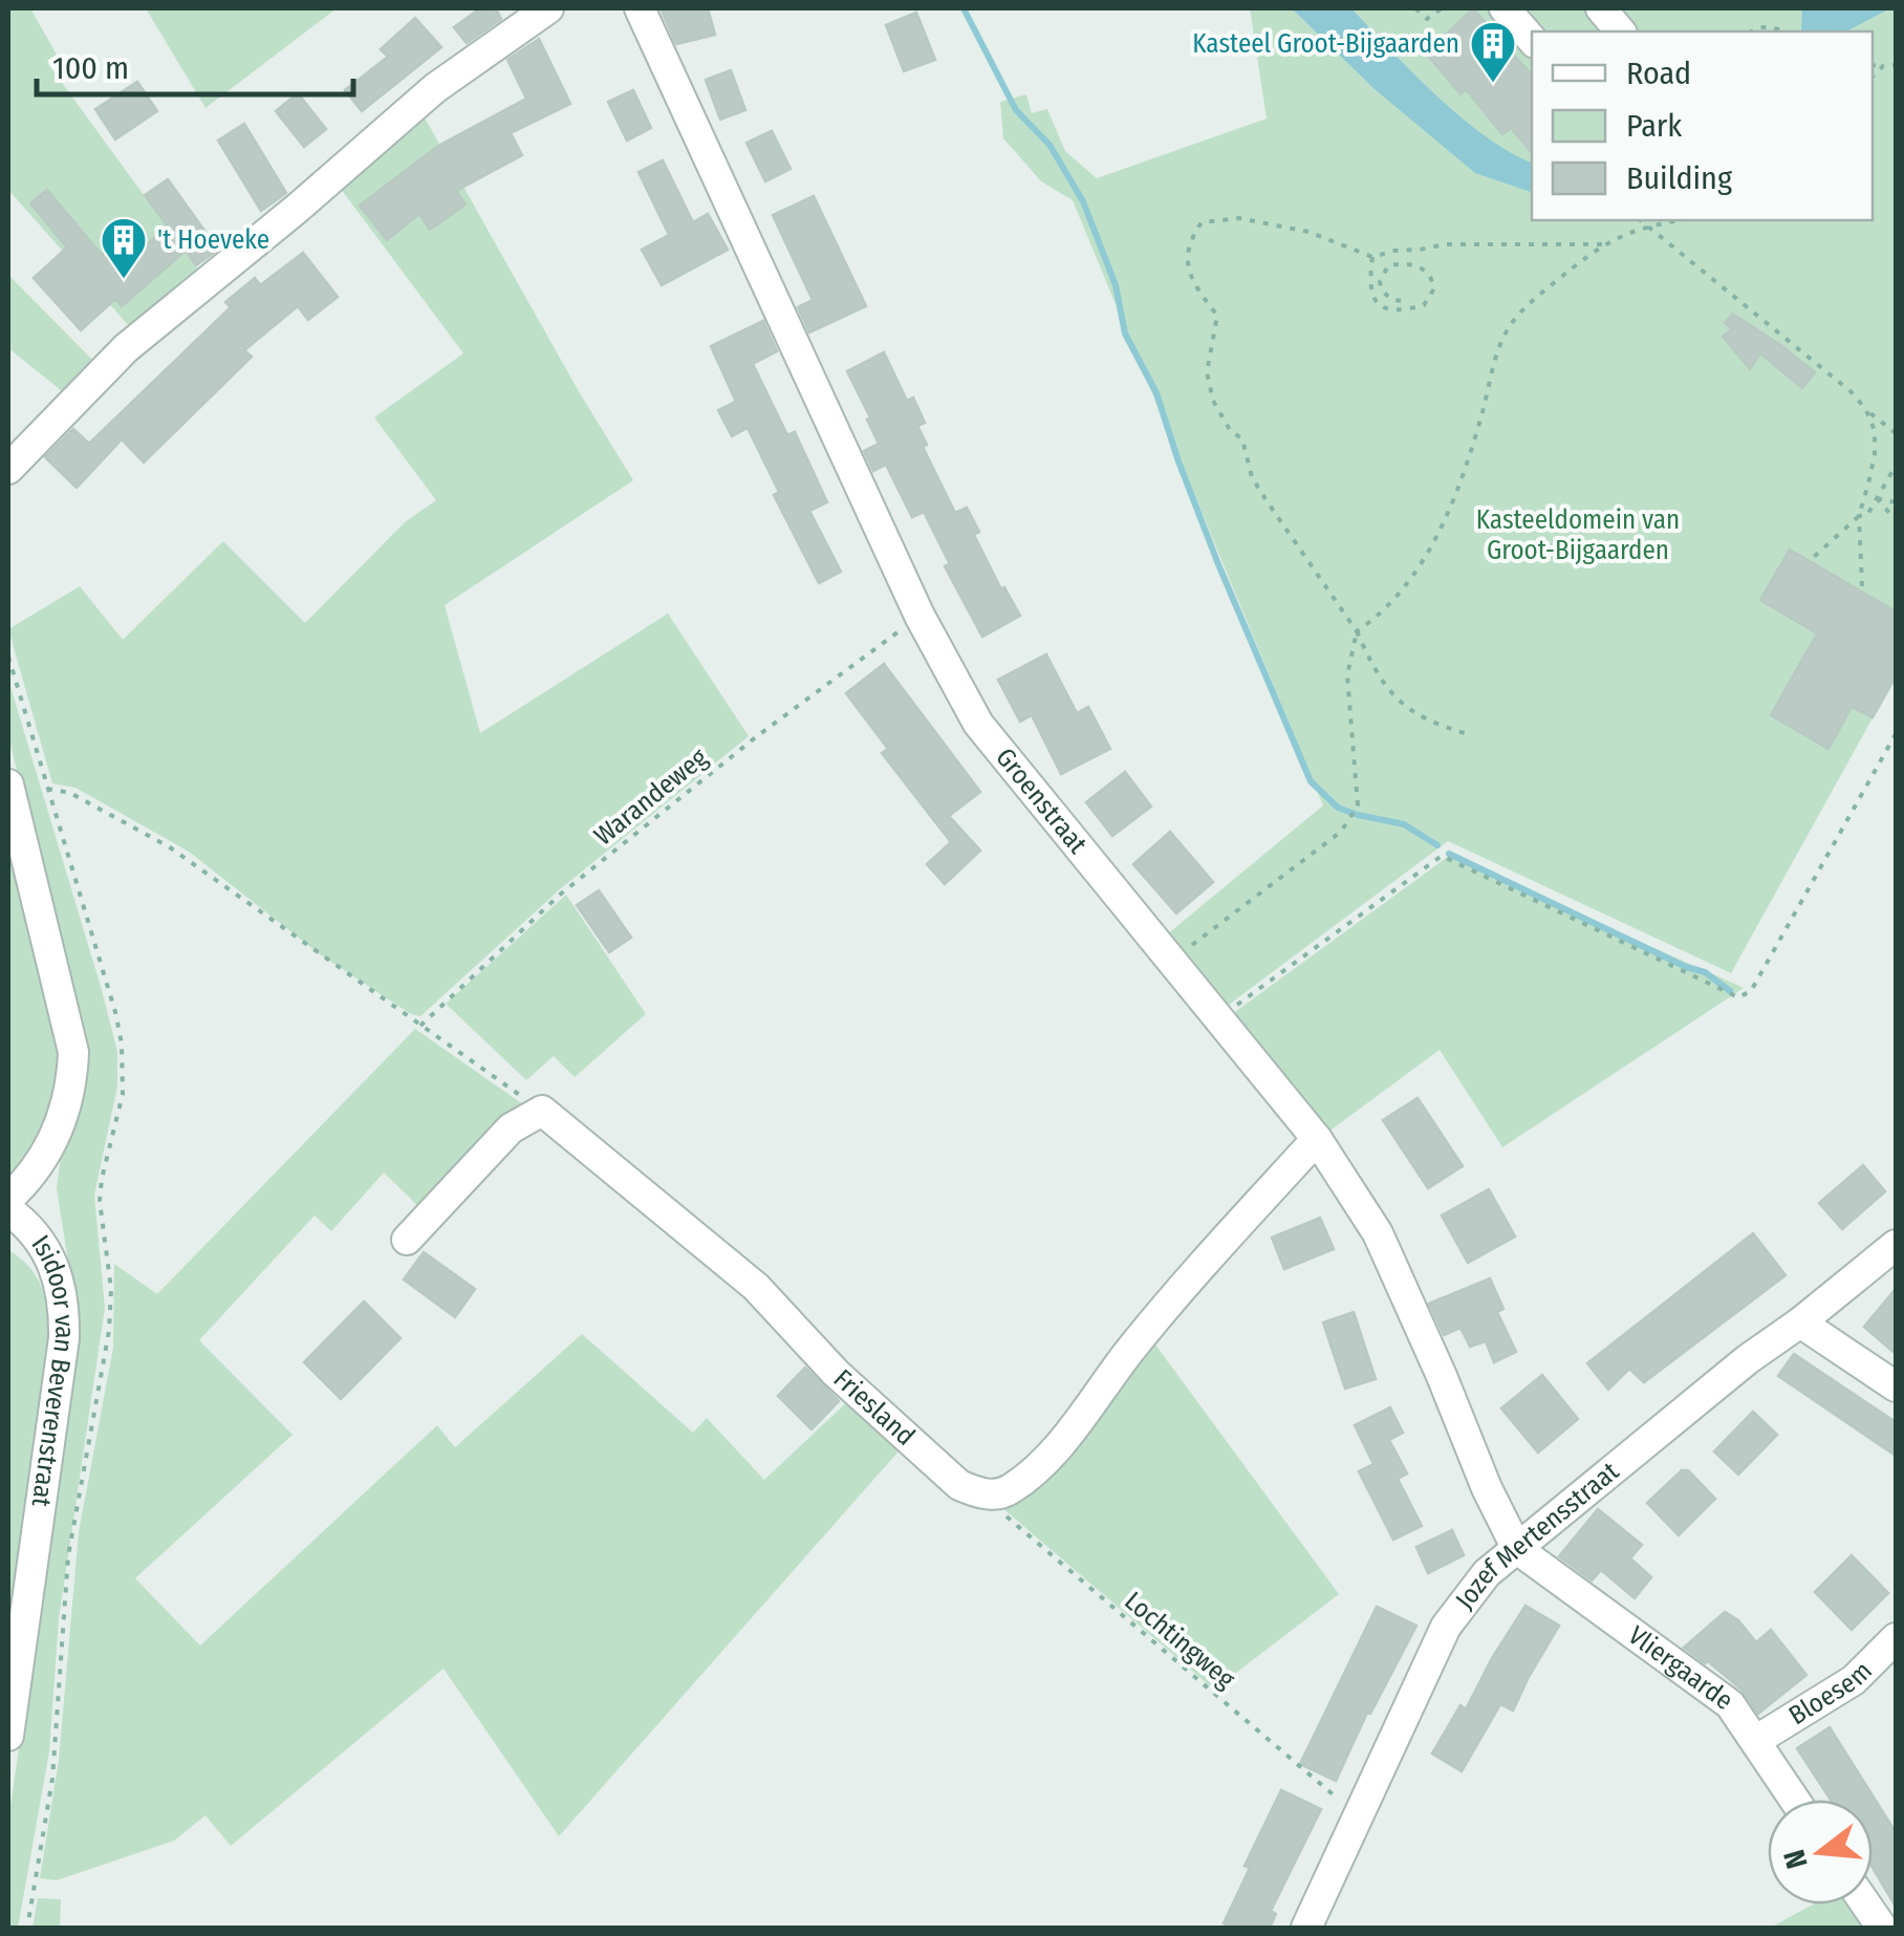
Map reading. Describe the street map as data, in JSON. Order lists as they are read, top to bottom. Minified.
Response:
{"streets":{"street":["Groenstraat","Isidoor van Beverenstraat","Friesland","Jozef Mertensstraat","Vliergaarde","Bloesem"],"path":["Warandeweg","Lochtingweg"]},"crossings":[["Warandeweg","Groenstraat"],["Groenstraat","Jozef Mertensstraat"],["Groenstraat","Vliergaarde"],["Friesland","Lochtingweg"],["Jozef Mertensstraat","Lochtingweg"],["Jozef Mertensstraat","Vliergaarde"],["Vliergaarde","Bloesem"]],"parks":["Kasteeldomein van Groot-Bijgaarden"],"places":{"building":["Kasteel Groot-Bijgaarden","'t Hoeveke"]},"legend":["Road","Park","Building"],"scale_bar":"100 m","north":"left"}
